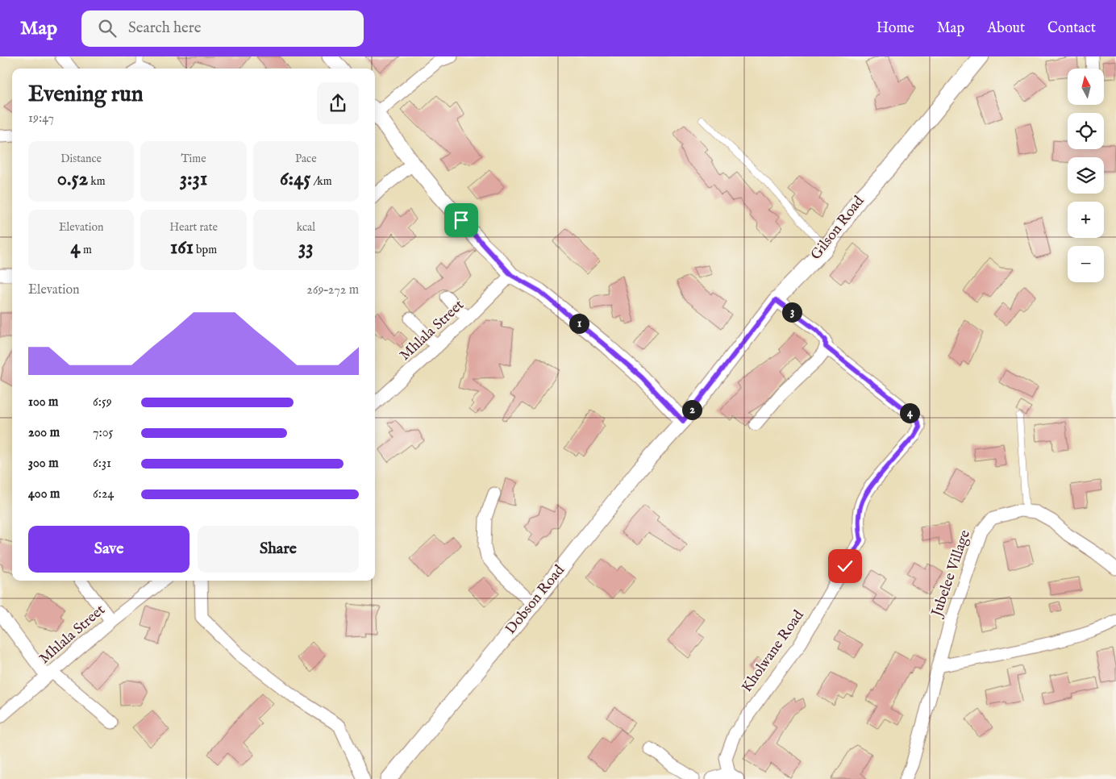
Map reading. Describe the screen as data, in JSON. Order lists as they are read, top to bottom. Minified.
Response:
{"streets":{"street":["Gilson Road","Mhlala Street","Jubelee Village","Dobson Road","Kholwane Road"]},"crossings":[["Gilson Road","Dobson Road"]],"north":"top","page":{"header":"Map","search":"Search here","nav":["Home","Map","About","Contact"],"map_buttons":["+","−"],"heading":["Evening run","19:47"],"stats":[["Distance","0.52 km"],["Time","3:31"],["Pace","6:45 /km"],["Elevation","4 m"],["Heart rate","161 bpm"],["kcal","33"]],"chart":["Elevation","269–272 m"],"pins":["3","1","2","4"],"list":[{"name":"100 m","note":"6:59"},{"name":"200 m","note":"7:05"},{"name":"300 m","note":"6:31"},{"name":"400 m","note":"6:24"}],"buttons":["Save","Share"]}}
